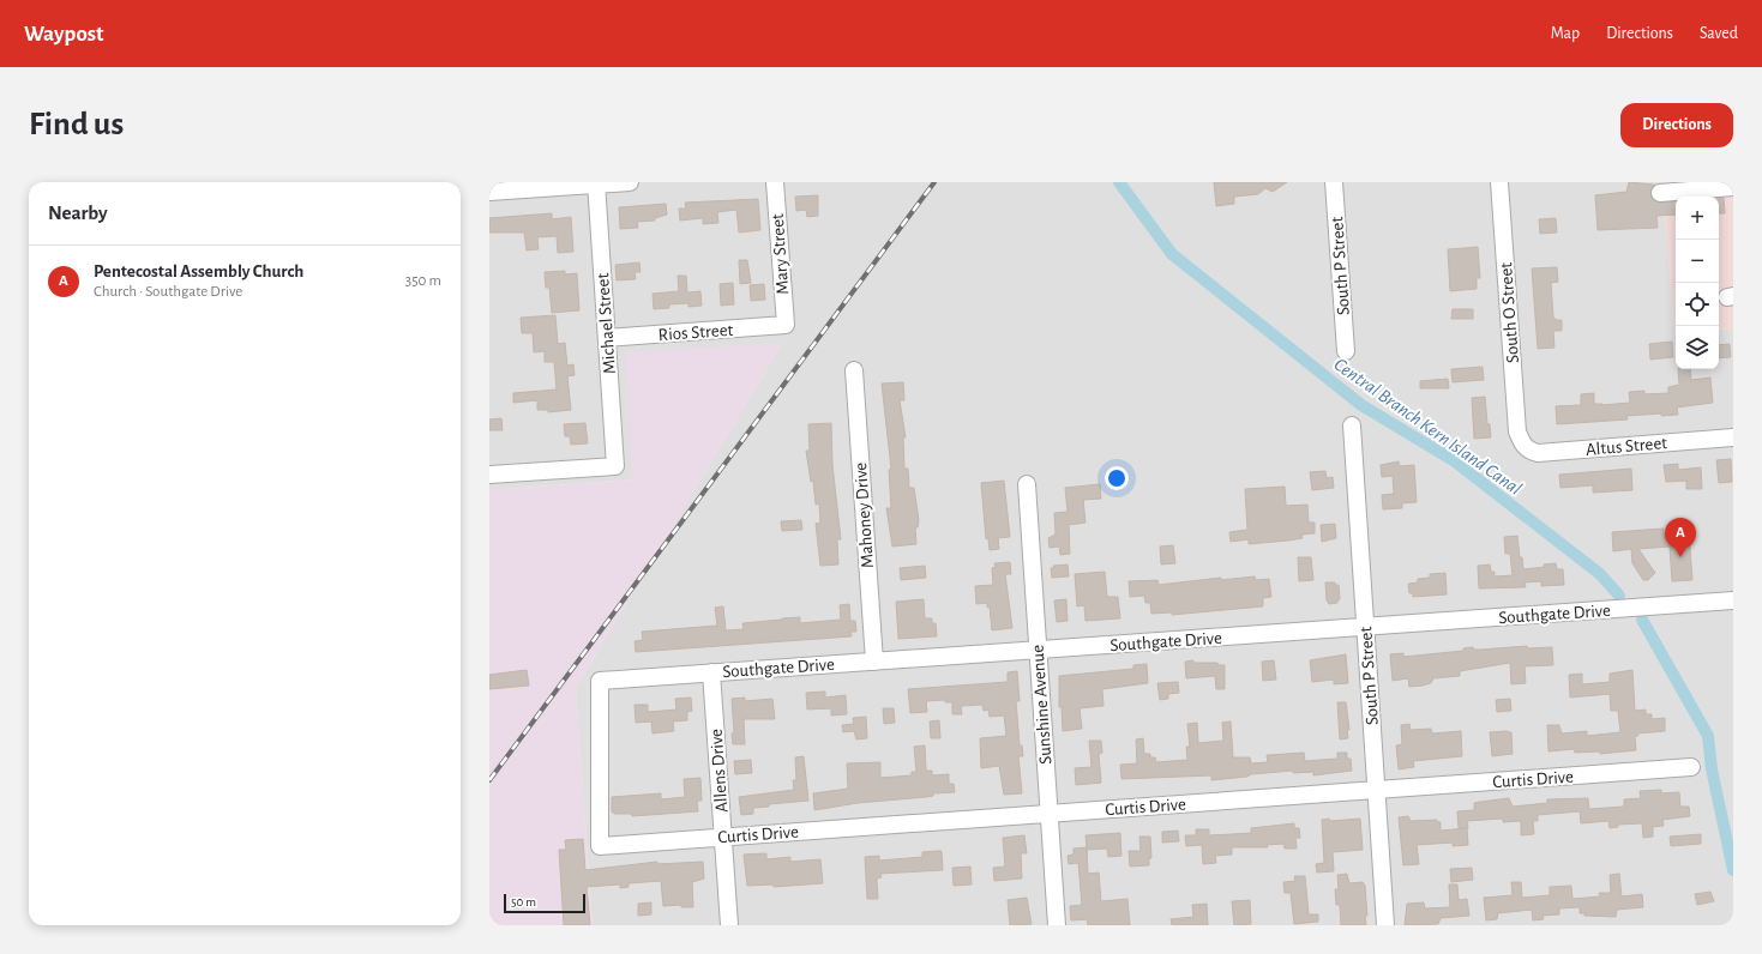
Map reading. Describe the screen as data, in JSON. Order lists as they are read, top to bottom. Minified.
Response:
{"streets":{"street":["Mary Street","South P Street","South O Street","Michael Street","Rios Street","Altus Street","Mahoney Drive","Southgate Drive","Sunshine Avenue","Allens Drive","Curtis Drive"]},"crossings":[["Mary Street","Rios Street"],["South P Street","Southgate Drive"],["South P Street","Curtis Drive"],["South O Street","Altus Street"],["Michael Street","Rios Street"],["Mahoney Drive","Southgate Drive"],["Southgate Drive","Sunshine Avenue"],["Southgate Drive","Allens Drive"],["Southgate Drive","Curtis Drive"],["Sunshine Avenue","Curtis Drive"],["Allens Drive","Curtis Drive"]],"water":["Central Branch Kern Island Canal"],"scale_bar":"50 m","page":{"header":"Waypost","nav":["Map","Directions","Saved"],"buttons":"Directions","title":"Find us","heading":"Nearby","map_buttons":["+","−"],"list":[{"mark":"A","name":"Pentecostal Assembly Church","note":"Church · Southgate Drive","value":"350 m"}],"pins":"A","scale":"50 m"}}
